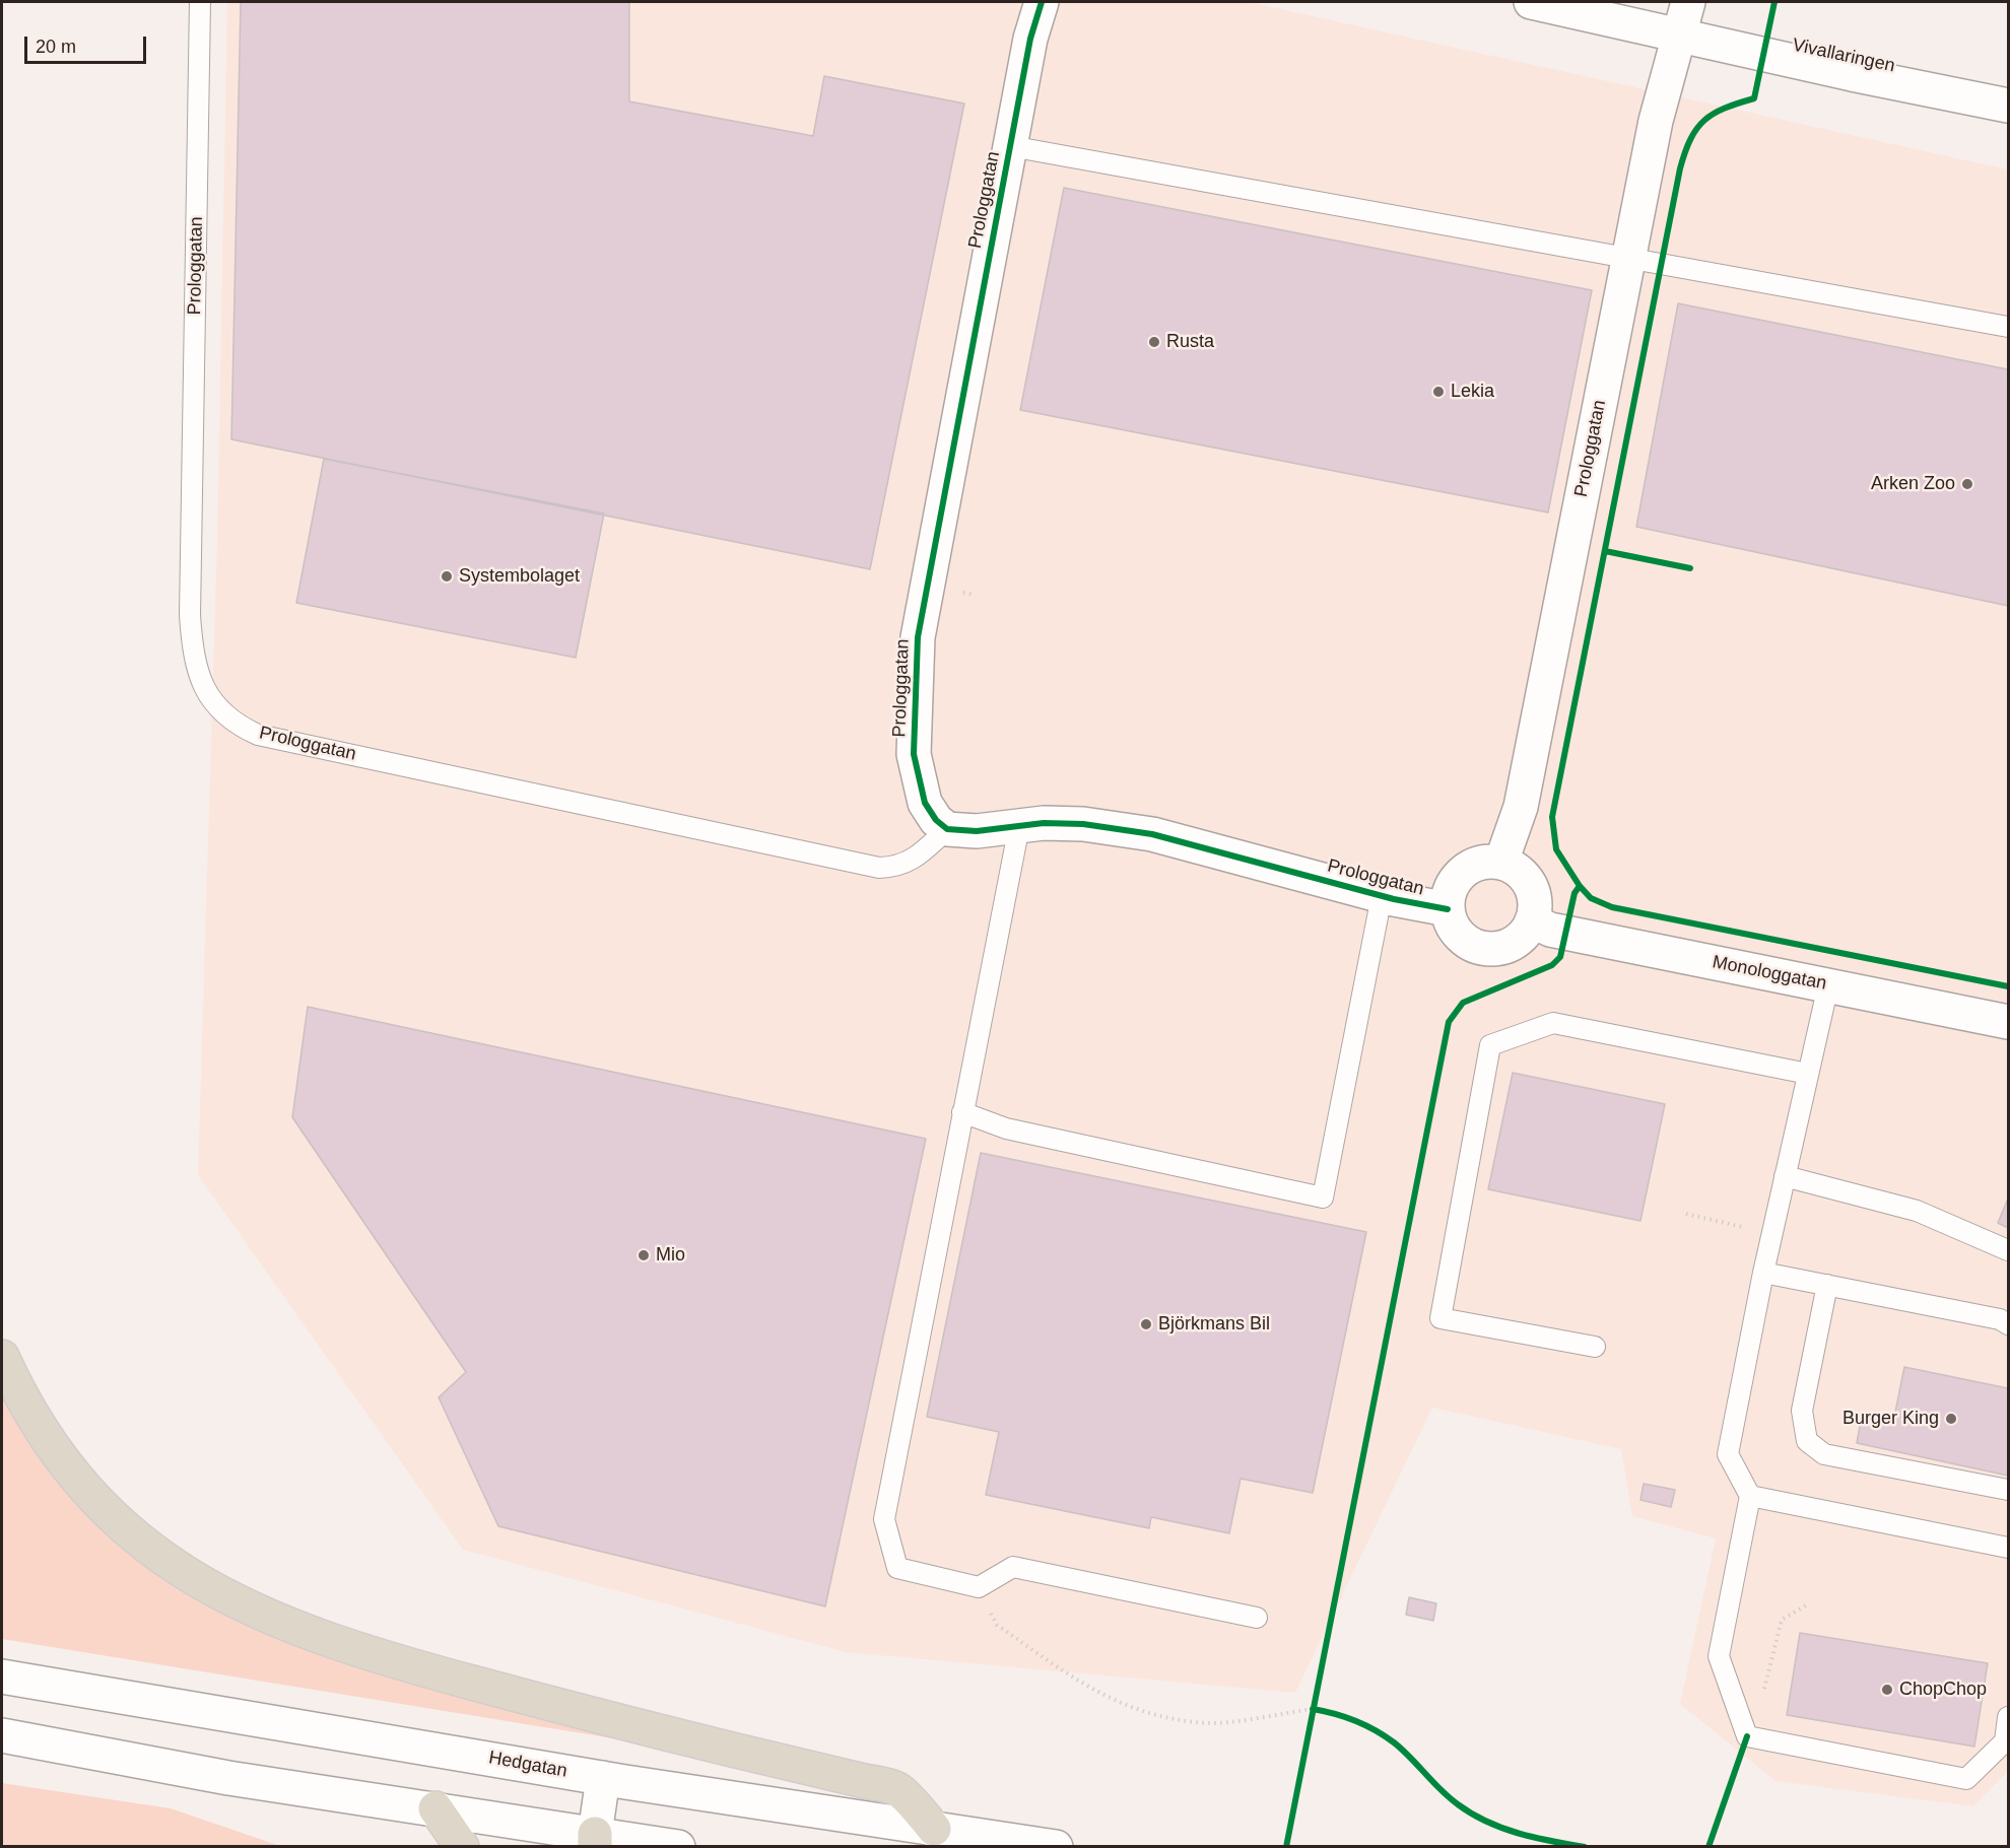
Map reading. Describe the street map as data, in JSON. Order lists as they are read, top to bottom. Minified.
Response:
{"streets":{"street":["Vivallaringen","Prologgatan","Monologgatan","Hedgatan"]},"crossings":[["Vivallaringen","Prologgatan"],["Prologgatan","Monologgatan"]],"places":["Rusta","Lekia","Arken Zoo","Systembolaget","Mio","Björkmans Bil","Burger King","ChopChop"],"scale_bar":"20 m"}
